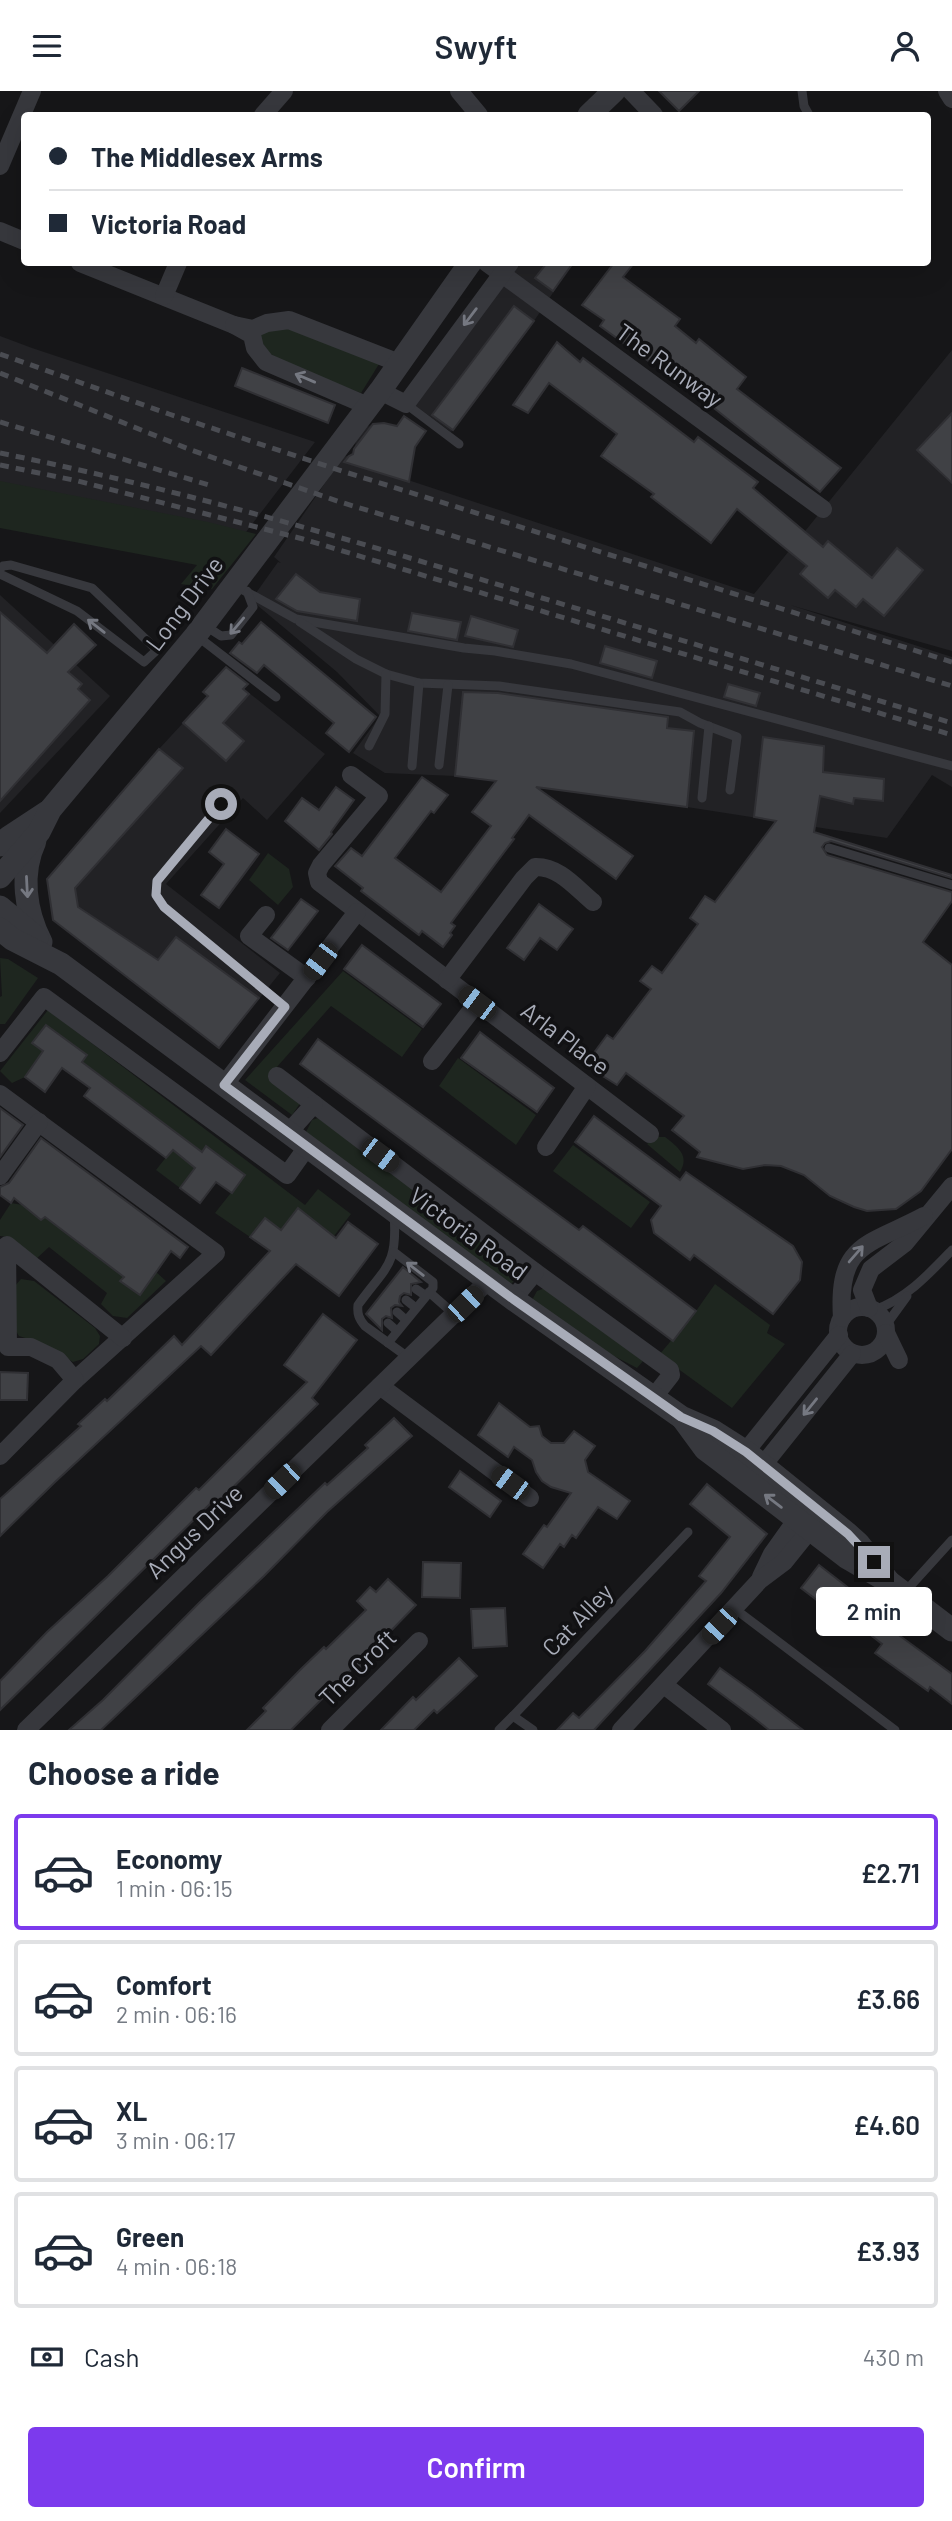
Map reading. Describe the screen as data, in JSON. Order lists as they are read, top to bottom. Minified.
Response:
{"streets":{"street":["The Runway","Long Drive","Arla Place","Victoria Road","Angus Drive","The Croft"],"lane":["Cat Alley"]},"crossings":[["Victoria Road","Angus Drive"]],"page":{"header":"Swyft","banner":["The Middlesex Arms","Victoria Road"],"bubble":"2 min","heading":"Choose a ride","list":[{"name":"Economy","note":"1 min · 06:15","value":"£2.71"},{"name":"Comfort","note":"2 min · 06:16","value":"£3.66"},{"name":"XL","note":"3 min · 06:17","value":"£4.60"},{"name":"Green","note":"4 min · 06:18","value":"£3.93"}],"pay":["Cash","430 m"],"buttons":"Confirm"}}
